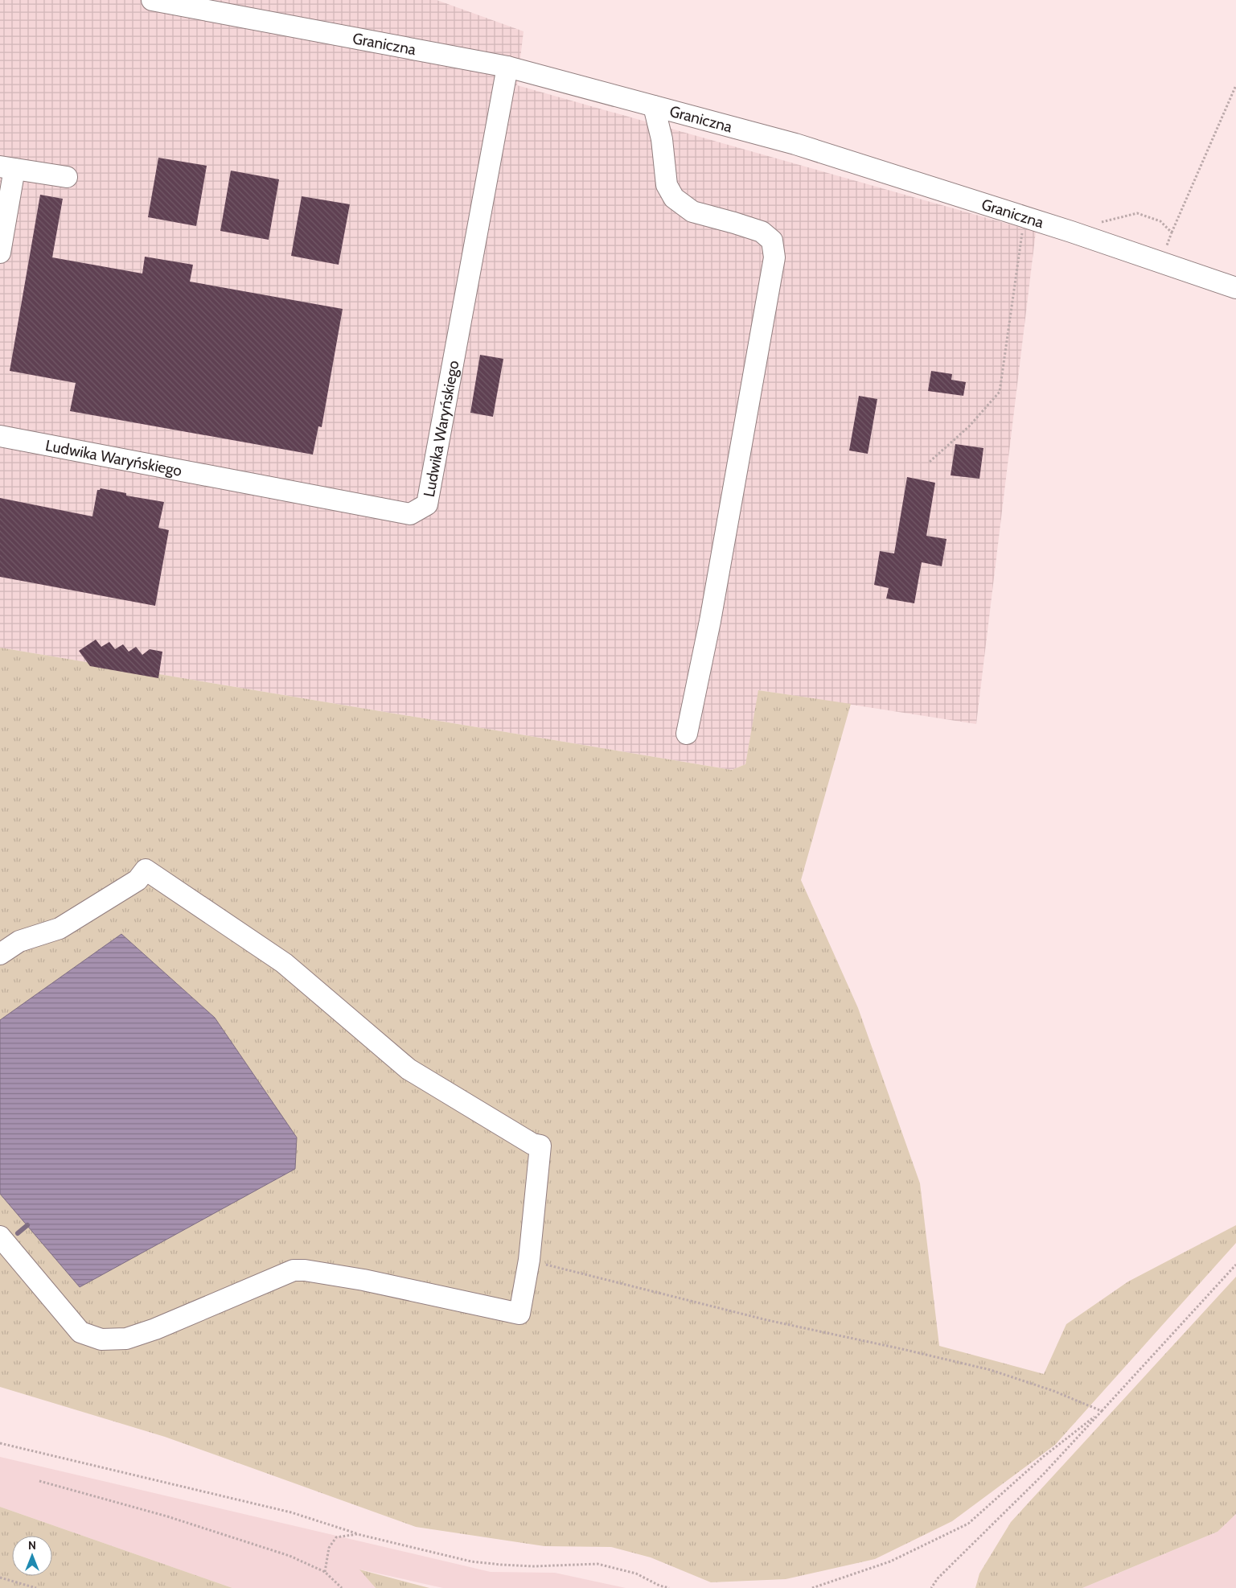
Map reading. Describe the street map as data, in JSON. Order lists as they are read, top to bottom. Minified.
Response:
{"streets":{"street":["Graniczna","Ludwika Waryńskiego"]},"crossings":[["Graniczna","Ludwika Waryńskiego"]],"north":"top"}
